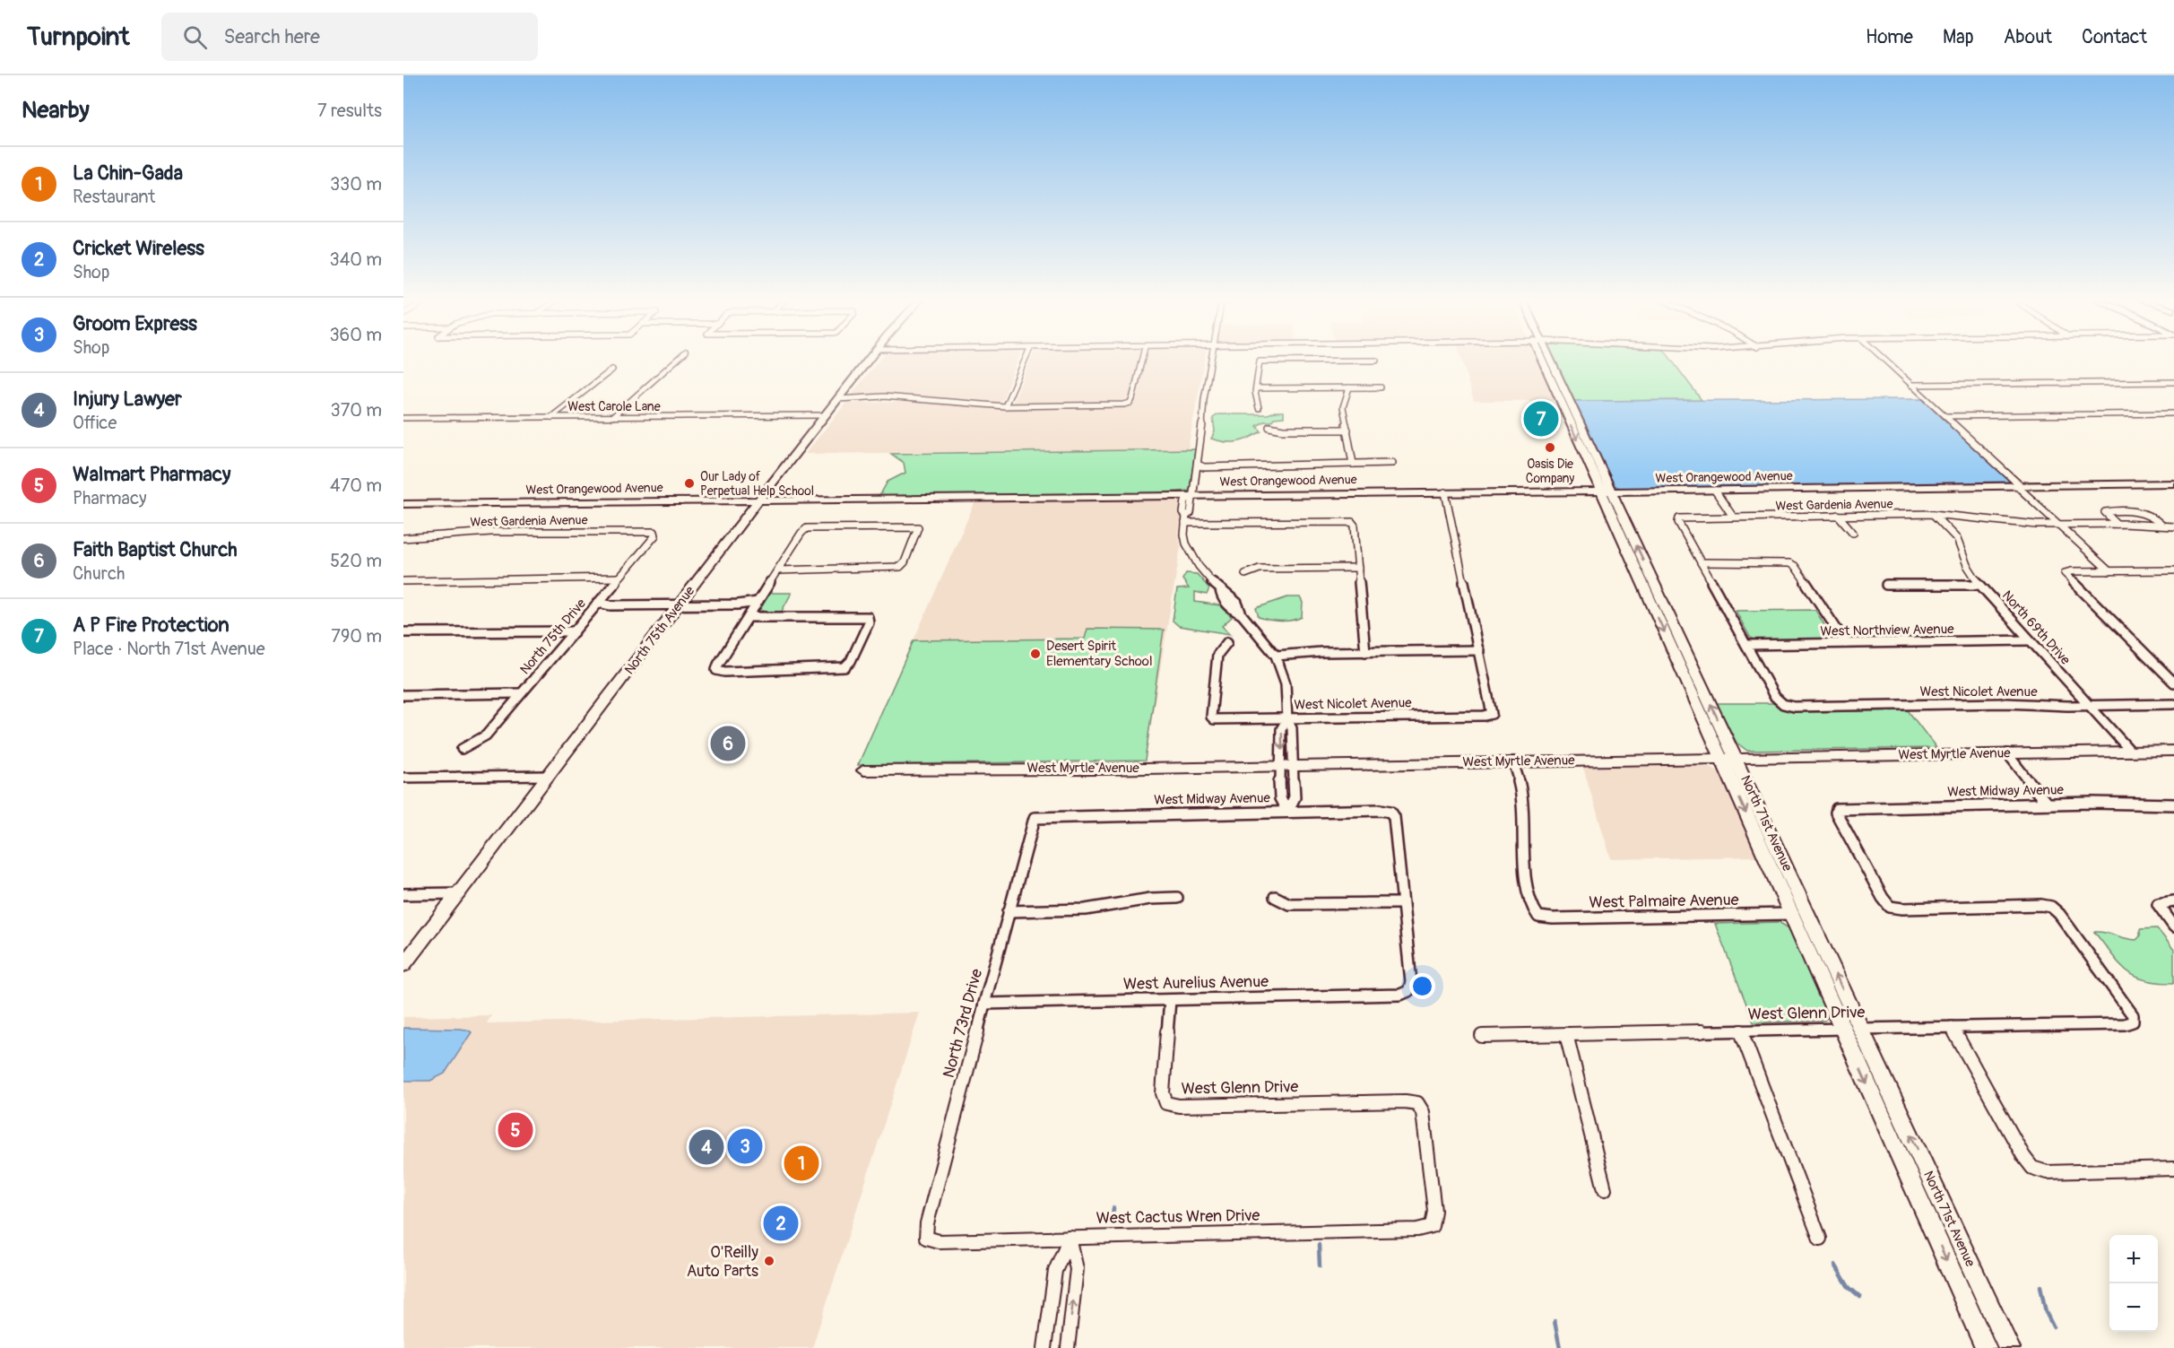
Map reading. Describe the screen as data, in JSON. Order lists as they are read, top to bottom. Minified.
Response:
{"streets":{"street":["West Carole Lane","West Orangewood Avenue","West Gardenia Avenue","North 69th Drive","North 75th Avenue","West Northview Avenue","North 75th Drive","West Nicolet Avenue","West Myrtle Avenue","West Midway Avenue","North 71st Avenue","West Palmaire Avenue","West Aurelius Avenue","West Glenn Drive","North 73rd Drive","West Cactus Wren Drive"]},"crossings":[["West Carole Lane","North 75th Avenue"],["West Orangewood Avenue","North 75th Avenue"],["West Orangewood Avenue","North 71st Avenue"],["West Gardenia Avenue","North 69th Drive"],["West Gardenia Avenue","North 75th Drive"],["North 69th Drive","West Northview Avenue"],["North 69th Drive","West Nicolet Avenue"],["North 69th Drive","West Myrtle Avenue"],["West Northview Avenue","West Nicolet Avenue"],["West Myrtle Avenue","North 71st Avenue"],["West Myrtle Avenue","West Palmaire Avenue"],["West Midway Avenue","West Aurelius Avenue"],["West Midway Avenue","West Glenn Drive"],["West Midway Avenue","North 73rd Drive"],["North 71st Avenue","West Palmaire Avenue"],["North 71st Avenue","West Glenn Drive"],["West Aurelius Avenue","West Glenn Drive"],["West Aurelius Avenue","North 73rd Drive"],["West Glenn Drive","West Cactus Wren Drive"],["North 73rd Drive","West Cactus Wren Drive"]],"places":["Oasis Die Company","Our Lady of Perpetual Help School","Desert Spirit Elementary School","O'Reilly Auto Parts"],"page":{"header":"Turnpoint","search":"Search here","nav":["Home","Map","About","Contact"],"heading":["Nearby","7 results"],"list":[{"mark":"1","name":"La Chin-Gada","note":"Restaurant","value":"330 m"},{"mark":"2","name":"Cricket Wireless","note":"Shop","value":"340 m"},{"mark":"3","name":"Groom Express","note":"Shop","value":"360 m"},{"mark":"4","name":"Injury Lawyer","note":"Office","value":"370 m"},{"mark":"5","name":"Walmart Pharmacy","note":"Pharmacy","value":"470 m"},{"mark":"6","name":"Faith Baptist Church","note":"Church","value":"520 m"},{"mark":"7","name":"A P Fire Protection","note":"Place · North 71st Avenue","value":"790 m"}],"pins":["7","6","5","3","4","1","2"],"map_buttons":["+","−"]}}
